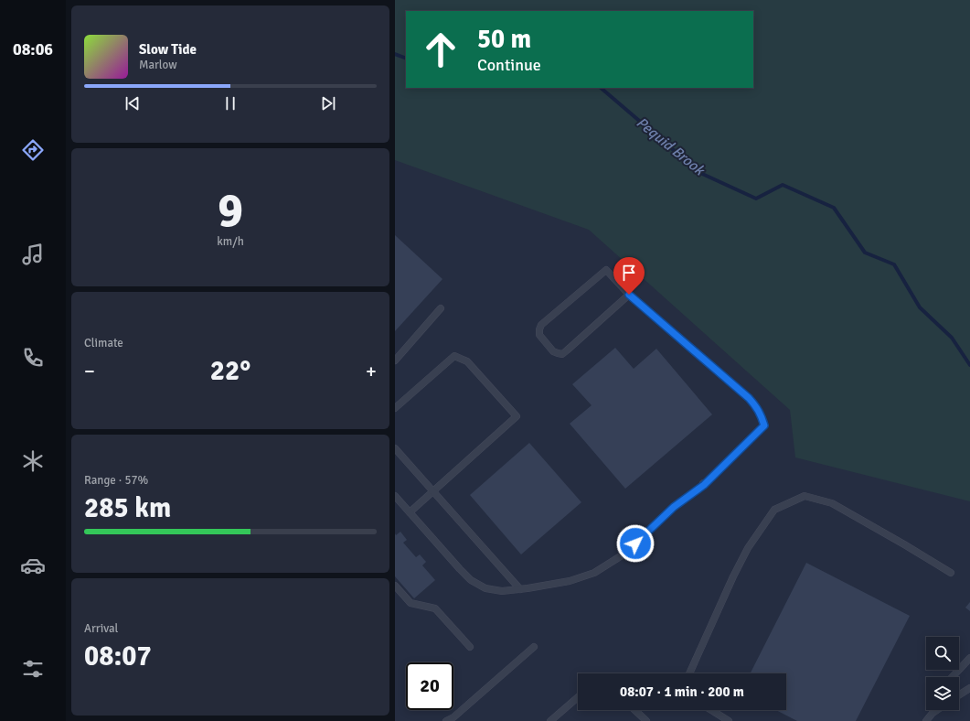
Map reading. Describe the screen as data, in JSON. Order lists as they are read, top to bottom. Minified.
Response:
{"water":["Pequid Brook"],"page":{"tabs":"08:06","turn":["50 m","Continue"],"song":["Slow Tide","Marlow"],"tile":[["9","km/h"],"Climate",["Range · 57%","285 km"],["Arrival","08:07"]],"heat":["−","22°","+"],"limit":"20","trip":"08:07 · 1 min · 200 m"}}
